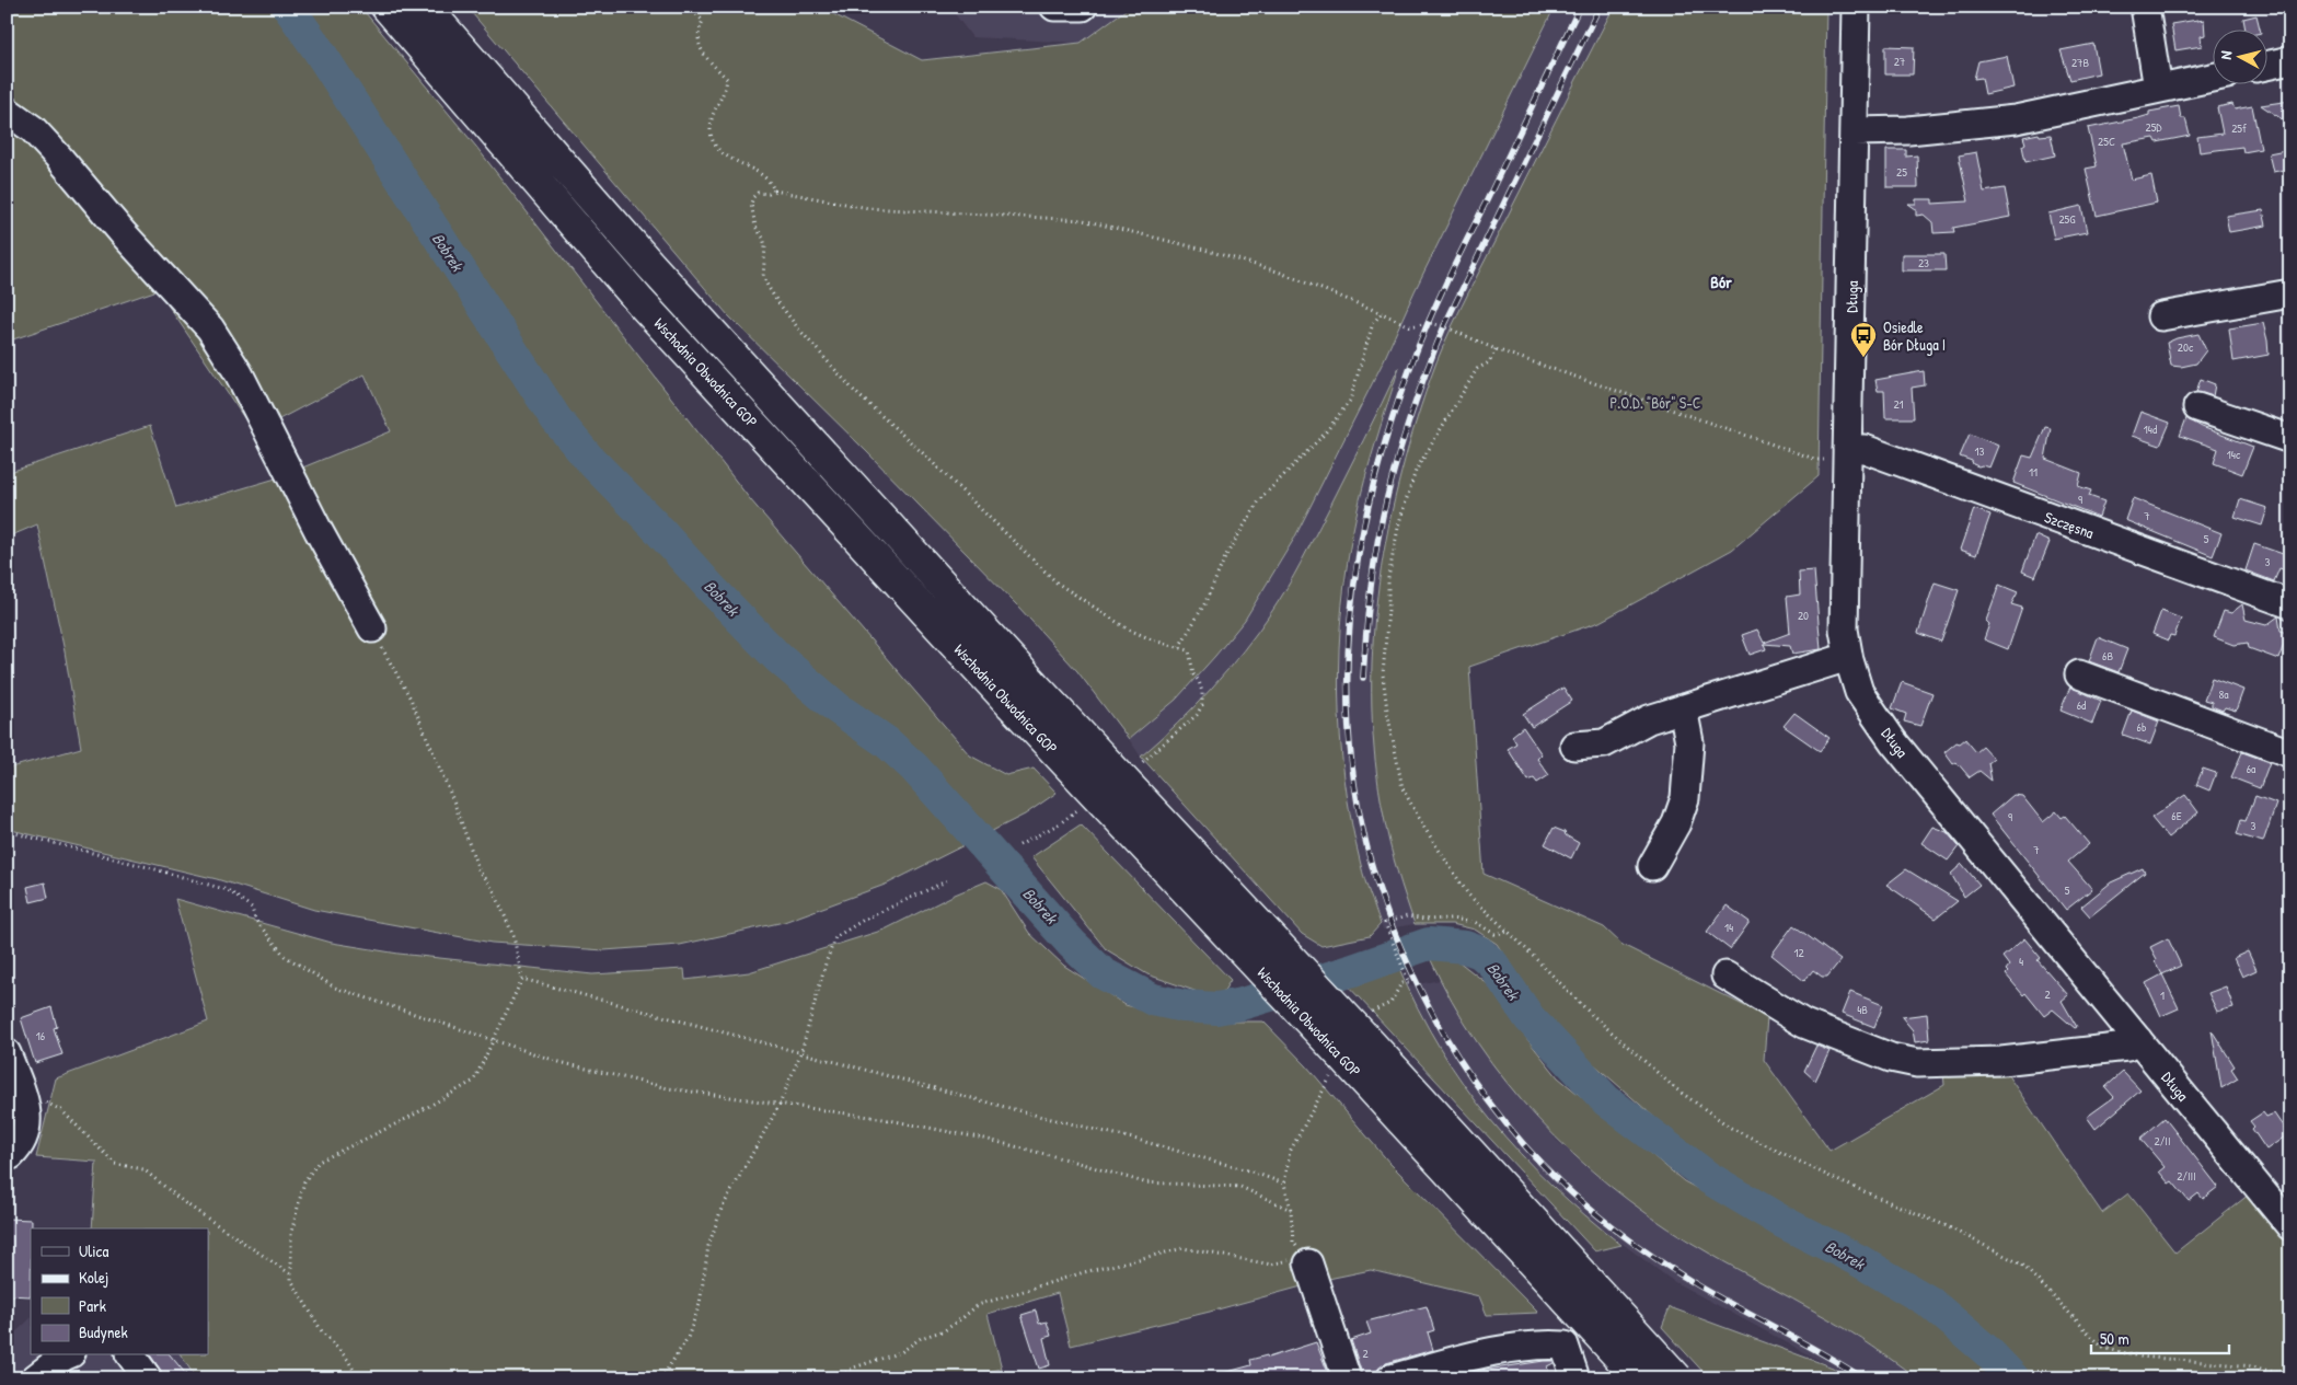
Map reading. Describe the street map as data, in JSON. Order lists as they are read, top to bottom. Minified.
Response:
{"streets":{"highway":["Wschodnia Obwodnica GOP"],"street":["Długa","Szczęsna"]},"crossings":[["Długa","Szczęsna"]],"districts":["Bór"],"water":["Bobrek"],"parks":["P.O.D. \"Bór\" S-C"],"places":{"bus stop":["Osiedle Bór Długa I"]},"house_numbers":["27","27B","25D","25f","25C","25","25G","23","20c","21","14d","13","14c","11","9","7","5","3","20","6B","8a","6d","6b","6a","6E","9","3","7","5","14","12","4","2","1","4B","16","2/II","2/III","2"],"legend":["Ulica","Kolej","Park","Budynek"],"scale_bar":"50 m","north":"left"}
